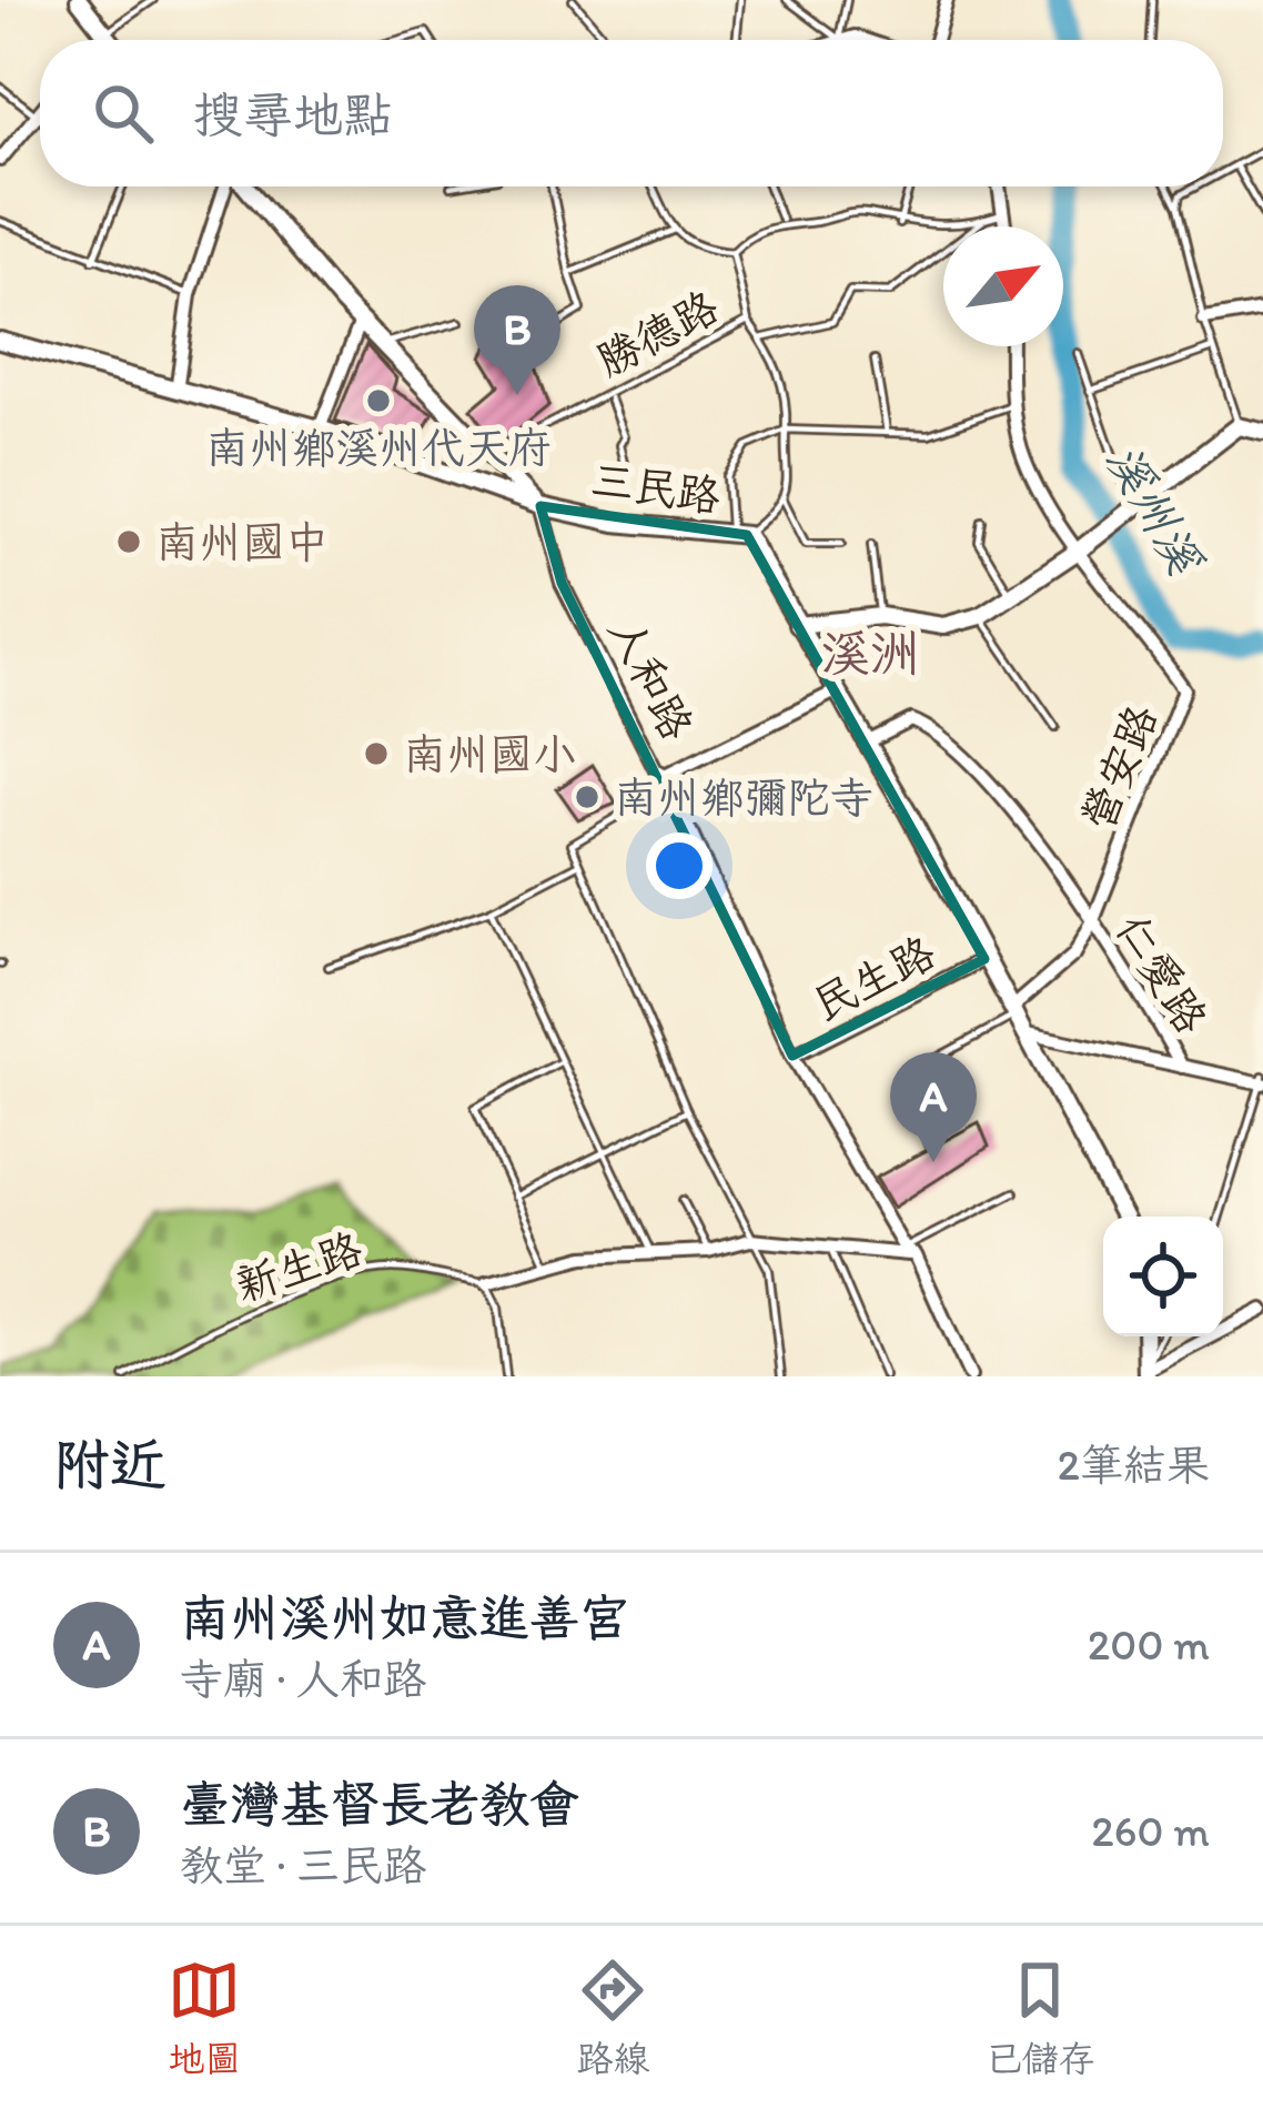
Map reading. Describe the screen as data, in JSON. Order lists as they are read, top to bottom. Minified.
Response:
{"streets":{"main road":["三民路"],"street":["人和路","營安路","仁愛路","民生路"],"lane":["勝德路","新生路"]},"crossings":[["勝德路","三民路"],["三民路","人和路"],["三民路","營安路"],["三民路","仁愛路"],["三民路","民生路"],["人和路","民生路"],["營安路","仁愛路"]],"districts":["溪洲"],"water":["溪州溪"],"places":["南州鄉溪州代天府","南州國中","南州國小","南州鄉彌陀寺"],"north":"top right","page":{"search":"搜尋地點","pins":["B","A"],"heading":["附近","2筆結果"],"list":[{"mark":"A","name":"南州溪州如意進善宮","note":"寺廟 · 人和路","value":"200 m"},{"mark":"B","name":"臺灣基督長老教會","note":"教堂 · 三民路","value":"260 m"}],"nav":["地圖","路線","已儲存"]}}
